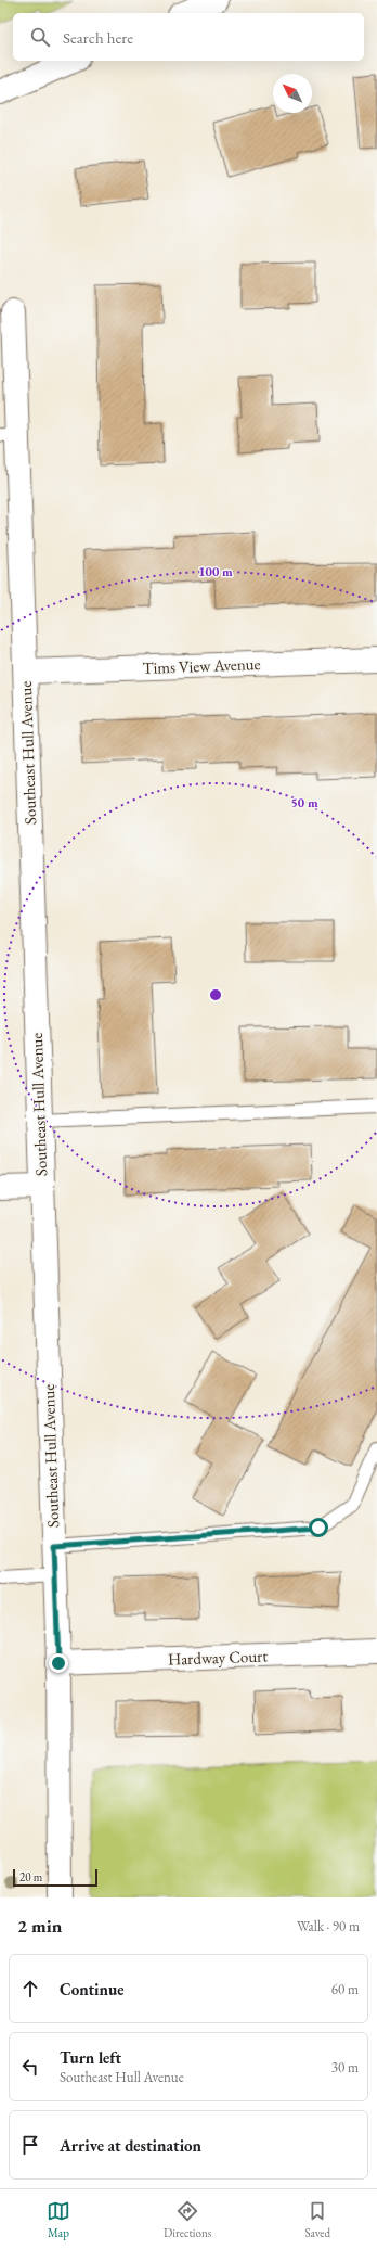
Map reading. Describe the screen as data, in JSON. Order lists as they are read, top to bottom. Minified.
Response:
{"streets":{"street":["Tims View Avenue","Southeast Hull Avenue","Hardway Court"]},"crossings":[["Tims View Avenue","Southeast Hull Avenue"],["Southeast Hull Avenue","Hardway Court"]],"scale_bar":"20 m","north":"top left","page":{"search":"Search here","scale":"20 m","heading":["2 min","Walk · 90 m"],"list":[["Continue","60 m"],["Turn left","Southeast Hull Avenue","30 m"],"Arrive at destination"],"nav":["Map","Directions","Saved"]},"rings":["100 m","50 m"]}
